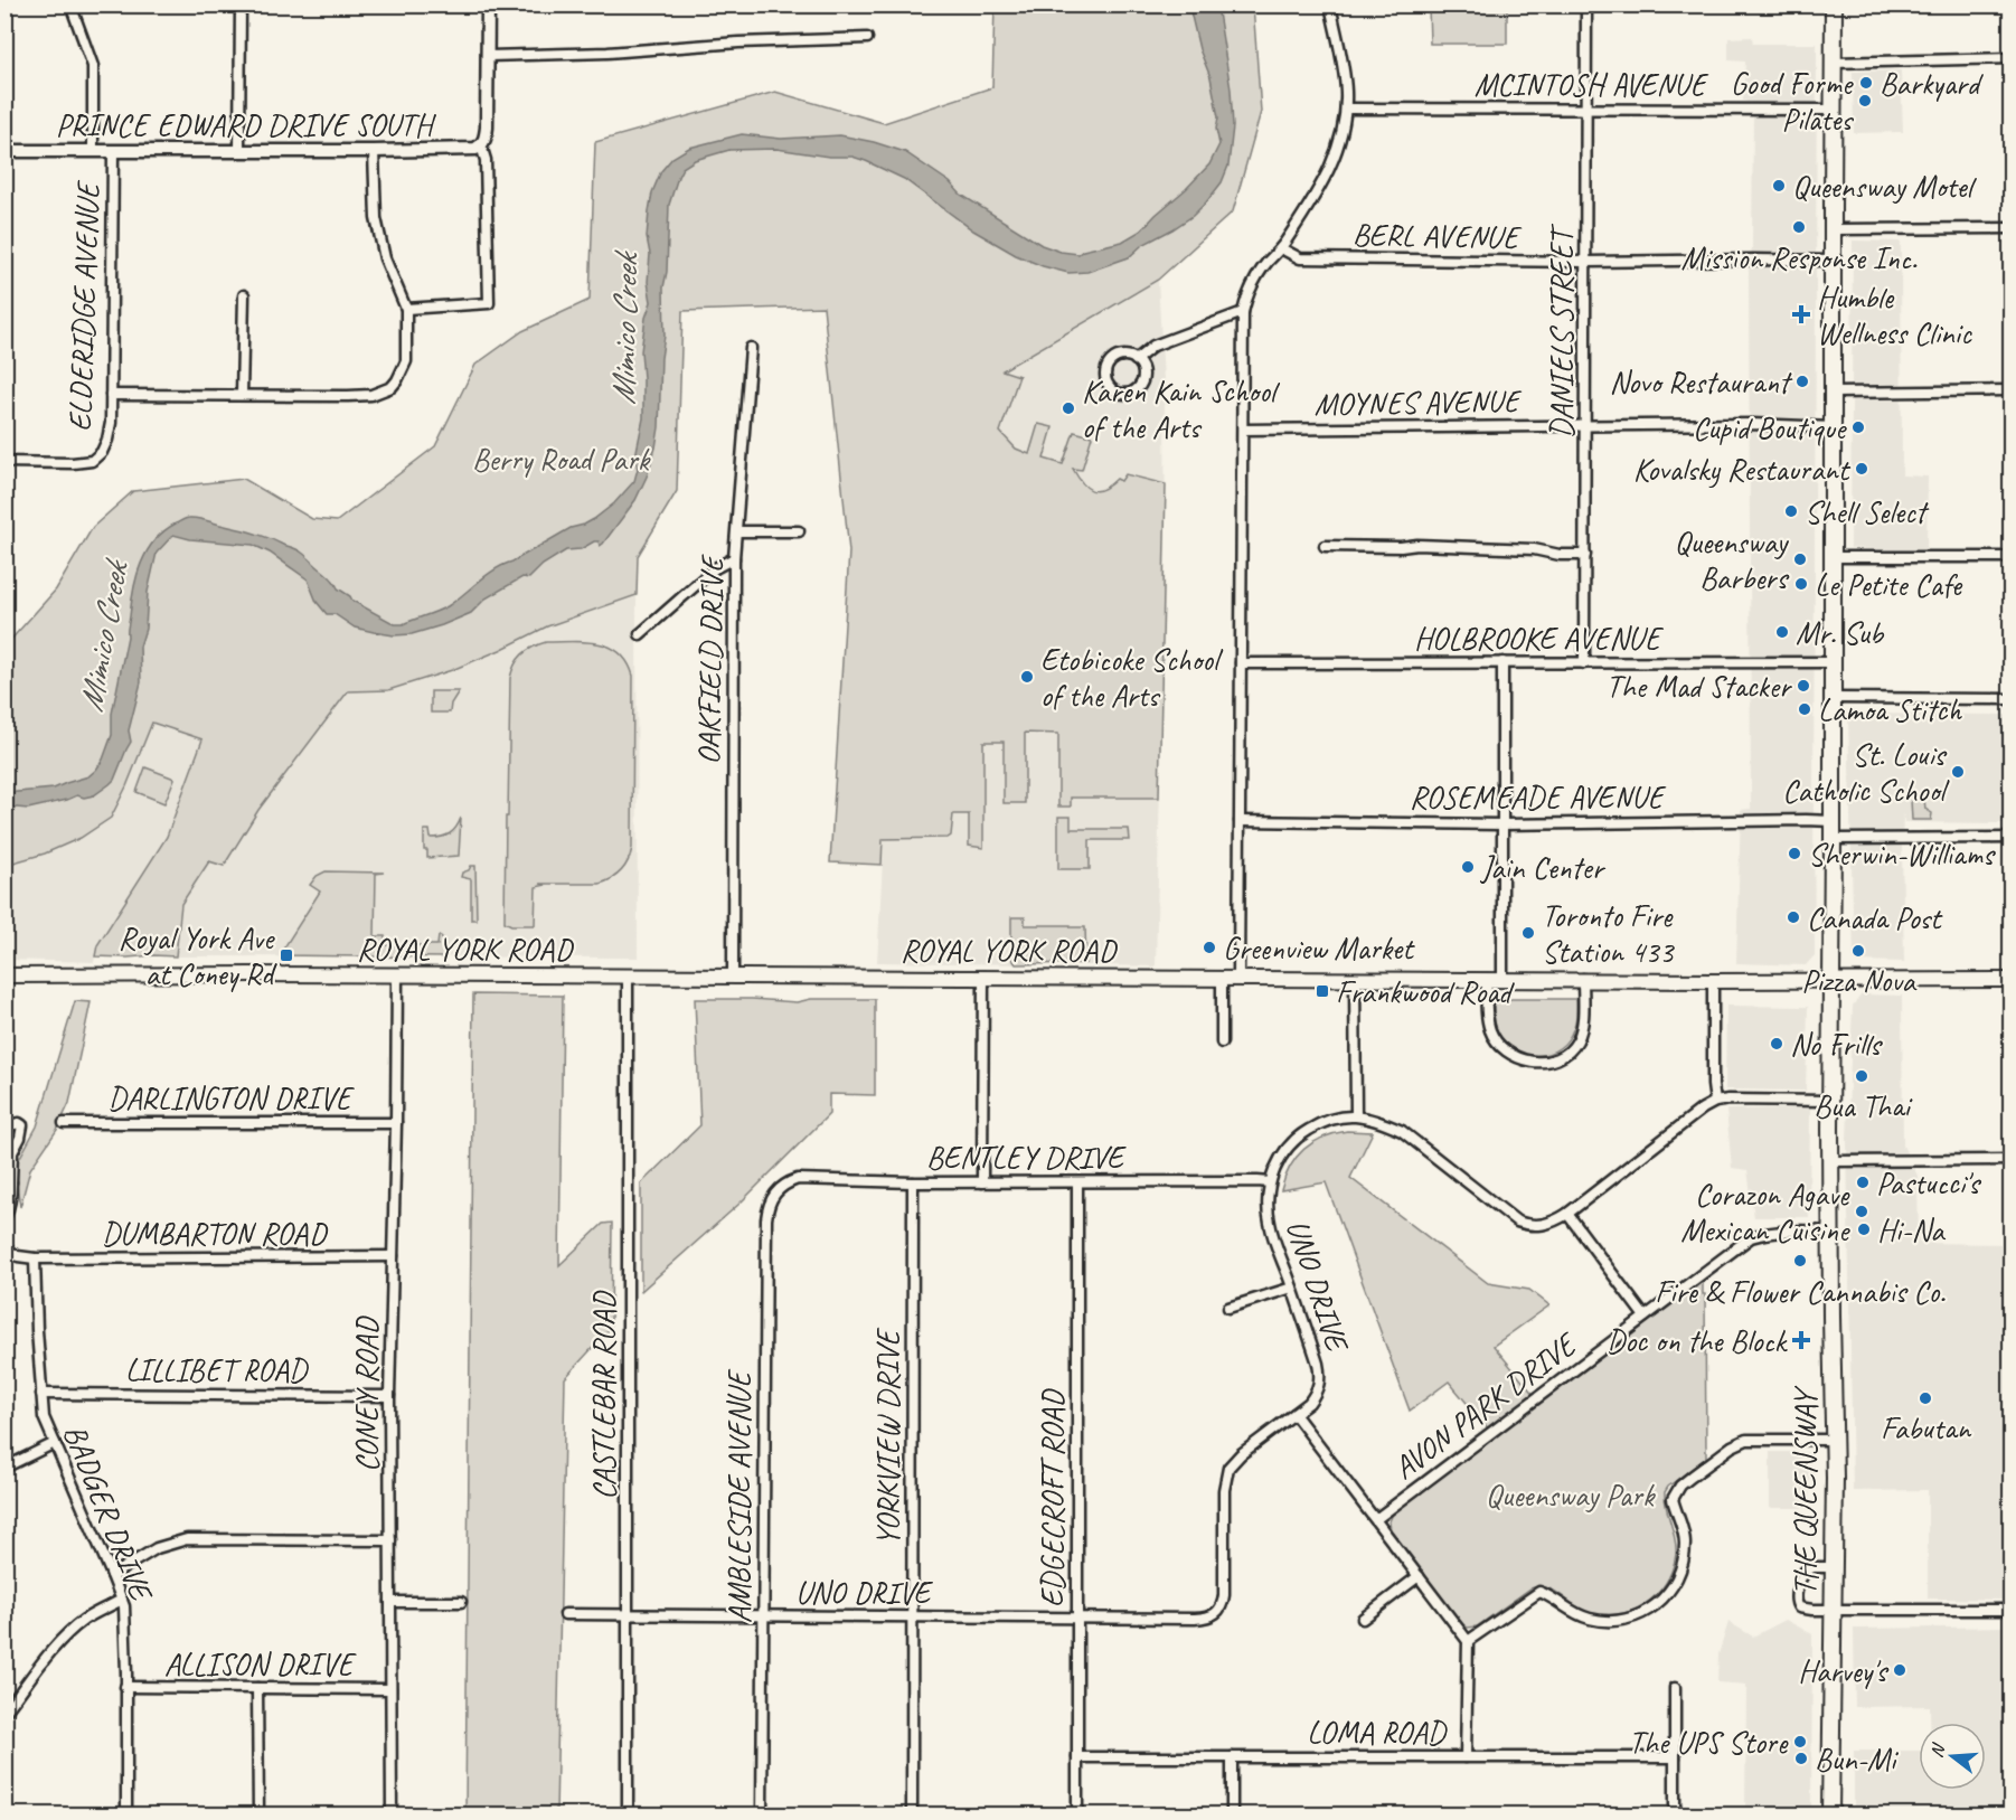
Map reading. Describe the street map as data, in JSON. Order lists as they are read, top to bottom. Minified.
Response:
{"streets":{"main road":["ROYAL YORK ROAD","THE QUEENSWAY"],"street":["MCINTOSH AVENUE","PRINCE EDWARD DRIVE SOUTH","BERL AVENUE","ELDERIDGE AVENUE","DANIELS STREET","MOYNES AVENUE","HOLBROOKE AVENUE","OAKFIELD DRIVE","ROSEMEADE AVENUE","DARLINGTON DRIVE","BENTLEY DRIVE","DUMBARTON ROAD","UNO DRIVE","LILLIBET ROAD","CONEY ROAD","CASTLEBAR ROAD","AVON PARK DRIVE","YORKVIEW DRIVE","AMBLESIDE AVENUE","EDGECROFT ROAD","BADGER DRIVE","ALLISON DRIVE","LOMA ROAD"]},"crossings":[["MCINTOSH AVENUE","DANIELS STREET"],["MCINTOSH AVENUE","THE QUEENSWAY"],["PRINCE EDWARD DRIVE SOUTH","ELDERIDGE AVENUE"],["BERL AVENUE","DANIELS STREET"],["BERL AVENUE","THE QUEENSWAY"],["DANIELS STREET","MOYNES AVENUE"],["DANIELS STREET","HOLBROOKE AVENUE"],["MOYNES AVENUE","THE QUEENSWAY"],["HOLBROOKE AVENUE","THE QUEENSWAY"],["OAKFIELD DRIVE","ROYAL YORK ROAD"],["ROSEMEADE AVENUE","THE QUEENSWAY"],["ROYAL YORK ROAD","CONEY ROAD"],["ROYAL YORK ROAD","CASTLEBAR ROAD"],["ROYAL YORK ROAD","THE QUEENSWAY"],["DARLINGTON DRIVE","CONEY ROAD"],["BENTLEY DRIVE","UNO DRIVE"],["BENTLEY DRIVE","YORKVIEW DRIVE"],["BENTLEY DRIVE","AMBLESIDE AVENUE"],["BENTLEY DRIVE","EDGECROFT ROAD"],["DUMBARTON ROAD","CONEY ROAD"],["DUMBARTON ROAD","BADGER DRIVE"],["UNO DRIVE","CASTLEBAR ROAD"],["UNO DRIVE","YORKVIEW DRIVE"],["UNO DRIVE","AMBLESIDE AVENUE"],["UNO DRIVE","EDGECROFT ROAD"],["LILLIBET ROAD","CONEY ROAD"],["LILLIBET ROAD","BADGER DRIVE"],["CONEY ROAD","ALLISON DRIVE"],["AVON PARK DRIVE","THE QUEENSWAY"],["EDGECROFT ROAD","LOMA ROAD"],["BADGER DRIVE","ALLISON DRIVE"]],"water":["Mimico Creek"],"parks":["Berry Road Park","Queensway Park"],"places":{"other":["Barkyard","Good Forme Pilates","Queensway Motel","Mission Response Inc.","Novo Restaurant","Karen Kain School of the Arts","Cupid Boutique","Kovalsky Restaurant","Shell Select","Queensway Barbers","Le Petite Cafe","Mr. Sub","Etobicoke School of the Arts","The Mad Stacker","Lamoa Stitch","St. Louis Catholic School","Sherwin-Williams","Jain Center","Canada Post","Toronto Fire Station 433","Greenview Market","Pizza Nova","No Frills","Bua Thai","Pastucci's","Corazon Agave Mexican Cuisine","Hi-Na","Fire & Flower Cannabis Co.","Fabutan","Harvey's","The UPS Store","Bun-Mi"],"health":["Humble Wellness Clinic","Doc on the Block"],"transit":["Royal York Ave at Coney Rd","Frankwood Road"]},"north":"left"}
